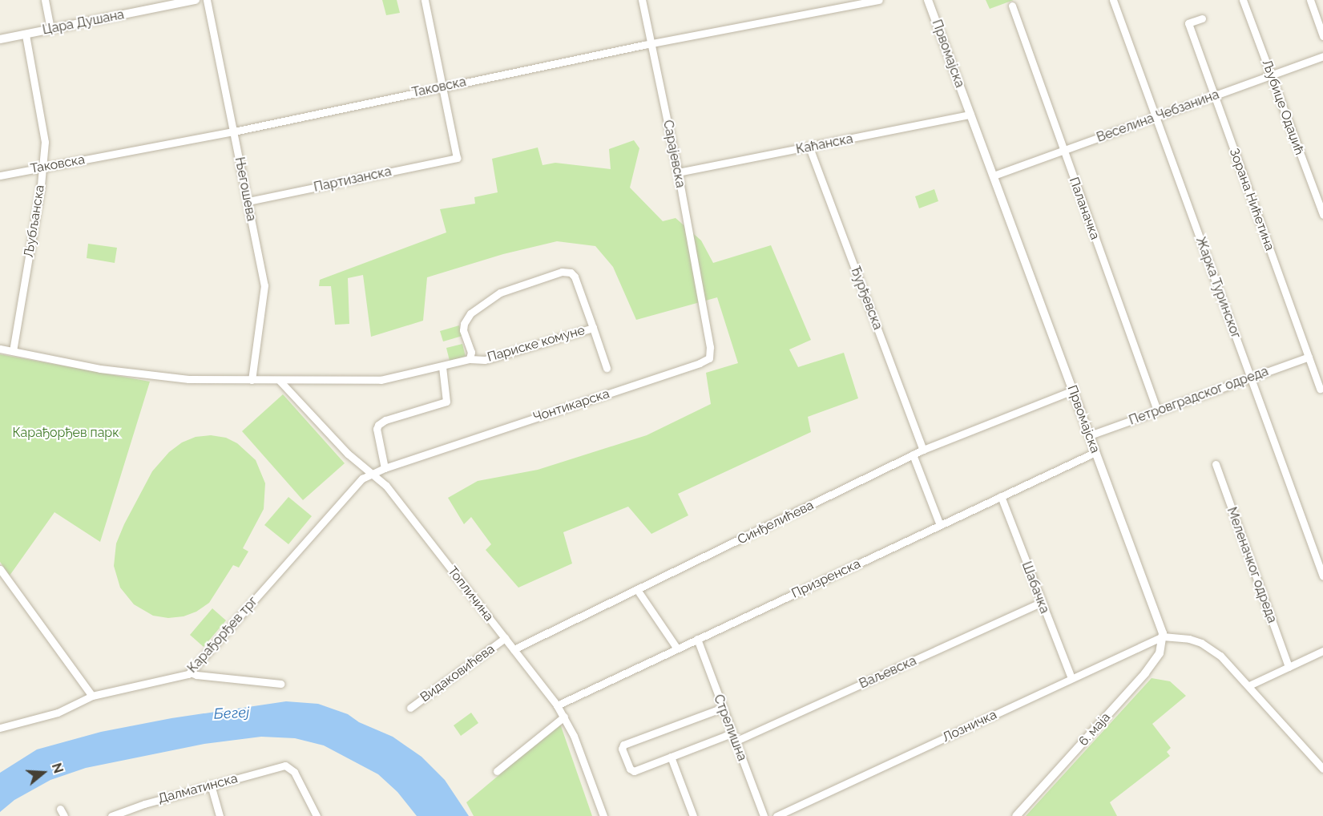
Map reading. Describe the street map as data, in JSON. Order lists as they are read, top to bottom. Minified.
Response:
{"streets":{"street":["Цара Душана","Првомајска","Таковска","Љубице Одаџић","Веселина Чебзанина","Каћанска","Сарајевска","Партизанска","Његошева","Зорана Нићетина","Паланачка","Љубљанска","Жарка Туринског","Ђурђевска","Париске комуне","Петровградског одреда","Чонтикарска","Синђелићева","Меленачког одреда","Призренска","Шабачка","Топличина","Карађорђев трг","Ваљевска","Видаковићева","Лозничка","Стрелишна","6. маја","Далматинска"]},"crossings":[["Цара Душана","Љубљанска"],["Првомајска","Веселина Чебзанина"],["Првомајска","Каћанска"],["Првомајска","Петровградског одреда"],["Првомајска","Синђелићева"],["Првомајска","Призренска"],["Првомајска","Лозничка"],["Првомајска","6. маја"],["Таковска","Сарајевска"],["Таковска","Партизанска"],["Таковска","Његошева"],["Таковска","Љубљанска"],["Љубице Одаџић","Веселина Чебзанина"],["Веселина Чебзанина","Зорана Нићетина"],["Веселина Чебзанина","Паланачка"],["Веселина Чебзанина","Жарка Туринског"],["Каћанска","Сарајевска"],["Каћанска","Ђурђевска"],["Сарајевска","Чонтикарска"],["Партизанска","Његошева"],["Зорана Нићетина","Петровградског одреда"],["Паланачка","Петровградског одреда"],["Жарка Туринског","Петровградског одреда"],["Ђурђевска","Синђелићева"],["Чонтикарска","Карађорђев трг"],["Синђелићева","Топличина"],["Призренска","Шабачка"],["Призренска","Топличина"],["Призренска","Стрелишна"],["Шабачка","Ваљевска"],["Шабачка","Лозничка"],["Топличина","Карађорђев трг"],["Топличина","Видаковићева"],["Ваљевска","Стрелишна"],["Лозничка","6. маја"]],"water":["Бегеј"],"parks":["Карађорђев парк"],"north":"right"}
